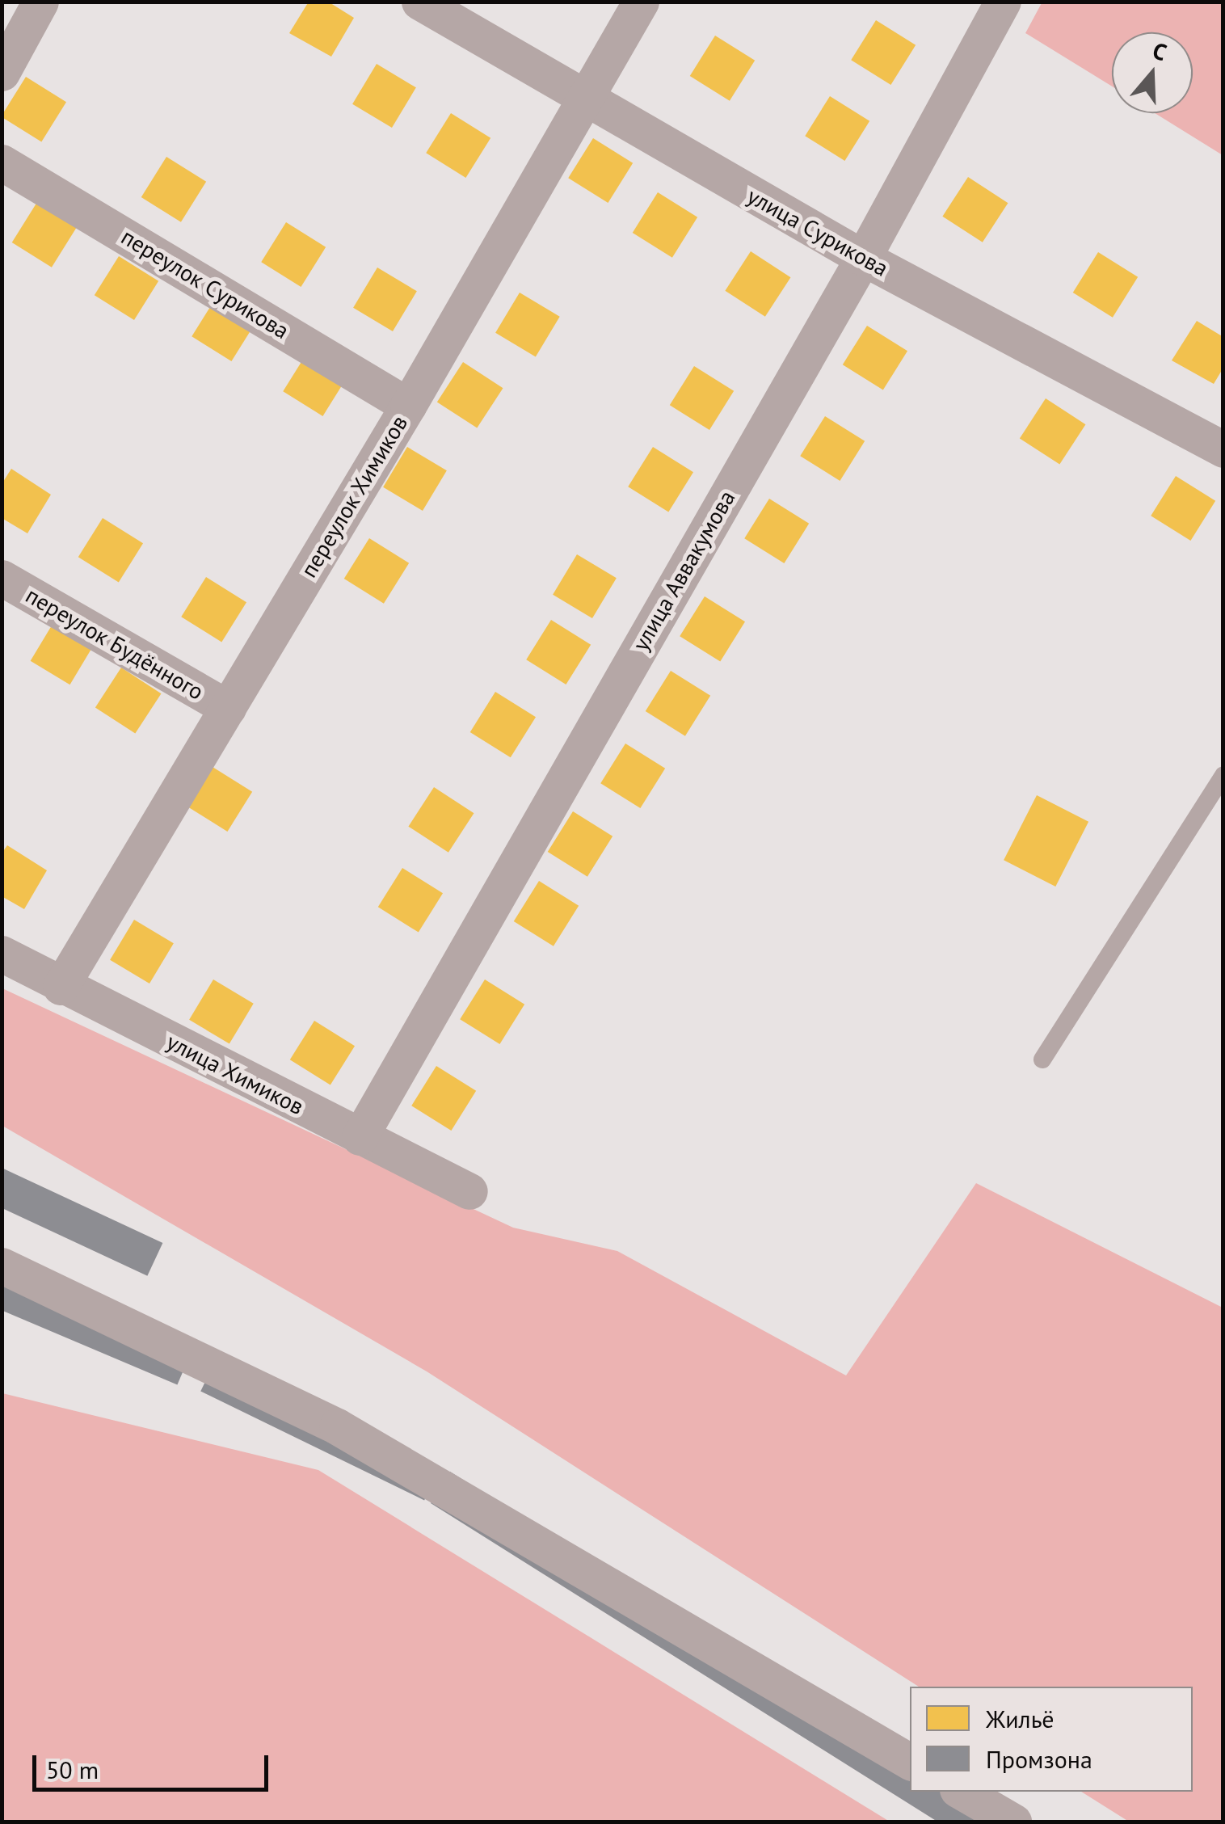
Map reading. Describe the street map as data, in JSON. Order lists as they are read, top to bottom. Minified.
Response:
{"streets":{"street":["улица Сурикова","переулок Сурикова","переулок Химиков","улица Аввакумова","переулок Будённого","улица Химиков"]},"crossings":[["улица Сурикова","переулок Химиков"],["улица Сурикова","улица Аввакумова"],["переулок Сурикова","переулок Химиков"],["переулок Химиков","переулок Будённого"],["переулок Химиков","улица Химиков"],["улица Аввакумова","улица Химиков"]],"legend":["Жильё","Промзона"],"scale_bar":"50 m","north":"top"}
